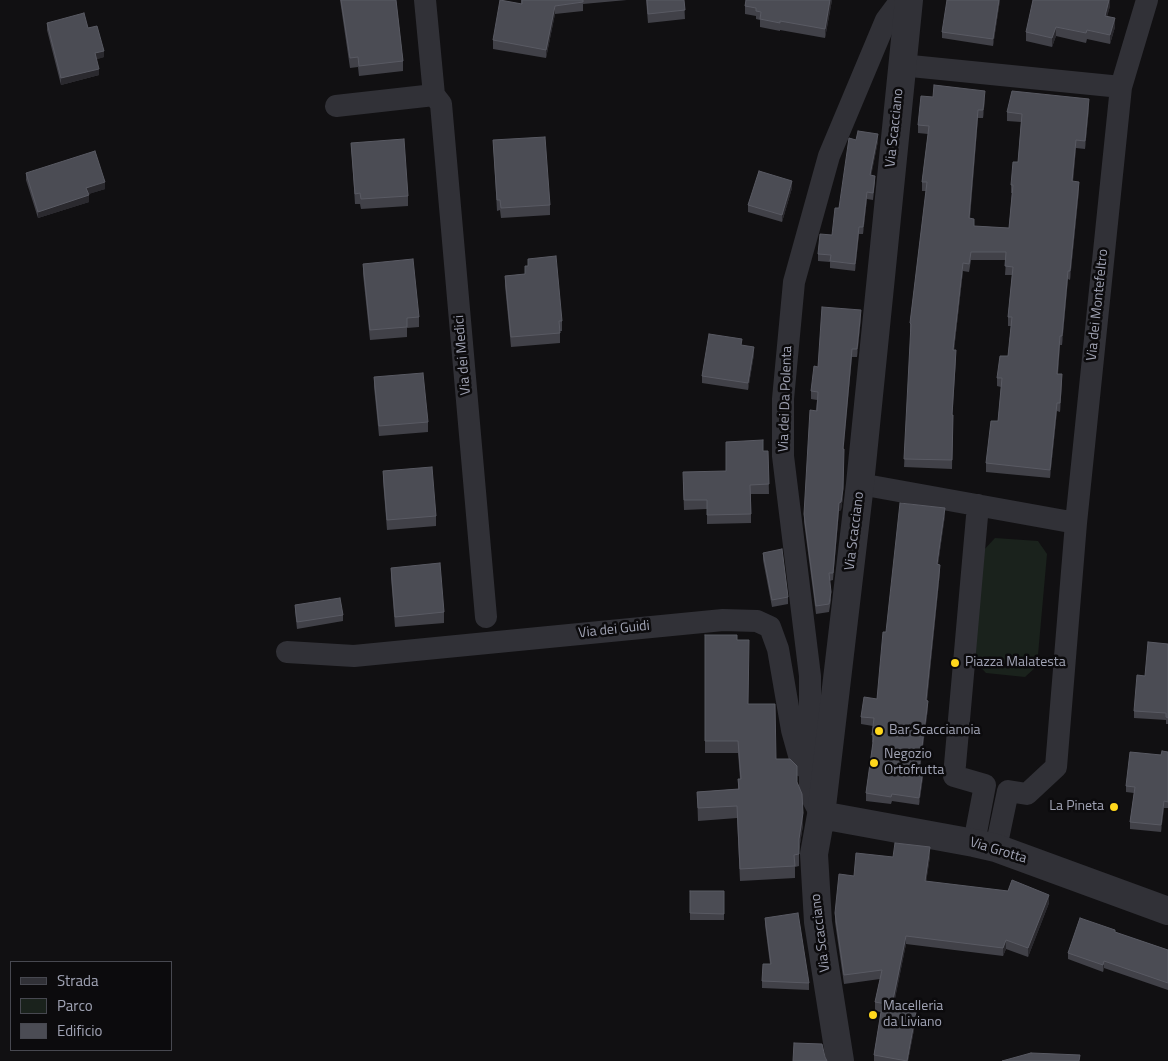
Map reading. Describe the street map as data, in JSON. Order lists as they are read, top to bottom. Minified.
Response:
{"streets":{"street":["Via Scacciano","Via dei Montefeltro","Via dei Medici","Via dei Da Polenta","Via dei Guidi","Via Grotta"]},"crossings":[["Via Scacciano","Via dei Da Polenta"],["Via Scacciano","Via dei Guidi"],["Via Scacciano","Via Grotta"],["Via dei Da Polenta","Via dei Guidi"],["Via dei Da Polenta","Via Grotta"],["Via dei Guidi","Via Grotta"]],"places":["Piazza Malatesta","Bar Scaccianoia","Negozio Ortofrutta","La Pineta","Macelleria da Liviano"],"legend":["Strada","Parco","Edificio"]}
